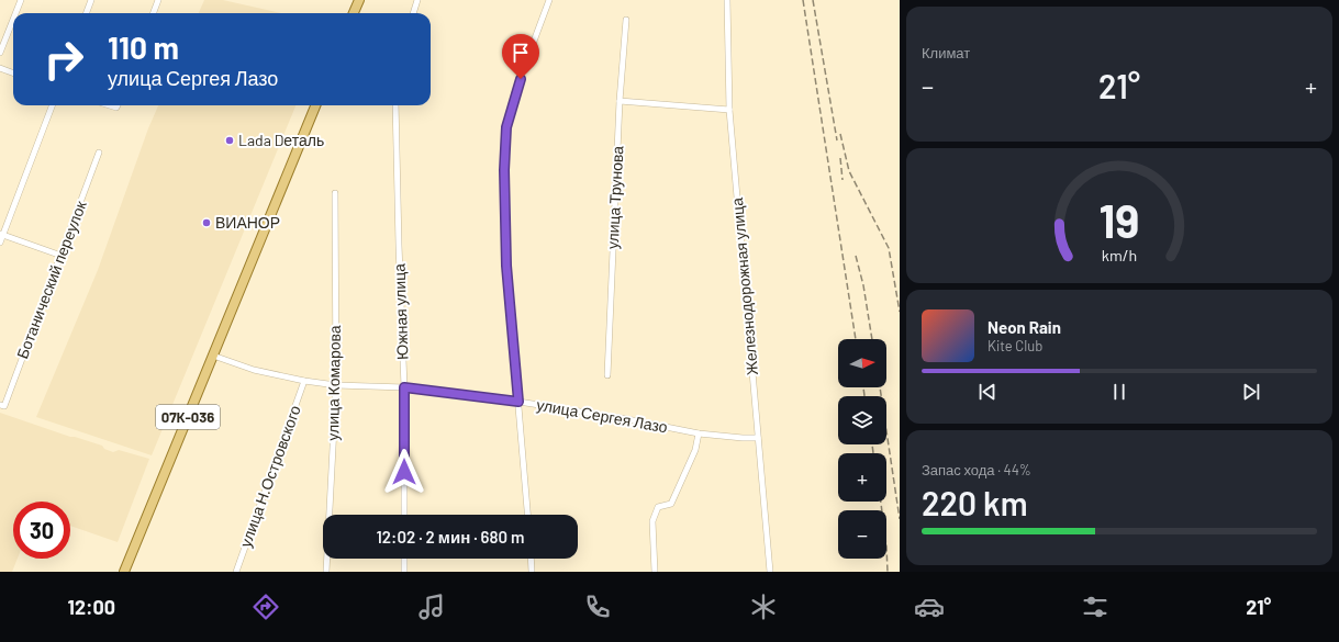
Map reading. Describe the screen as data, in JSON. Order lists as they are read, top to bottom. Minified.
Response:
{"streets":{"main road":["07К-036"],"street":["улица Трунова","Ботанический переулок","Железнодорожная улица","Южная улица","улица Комарова","улица Сергея Лазо","улица Н.Островского"]},"crossings":[["Железнодорожная улица","улица Сергея Лазо"],["Южная улица","улица Сергея Лазо"],["улица Комарова","улица Сергея Лазо"],["улица Сергея Лазо","07К-036"],["улица Сергея Лазо","улица Н.Островского"]],"places":["Lada Dеталь","ВИАНОР"],"north":"right","page":{"tile":["Климат",["Запас хода · 44%","220 km"]],"turn":["110 m","улица Сергея Лазо"],"heat":["−","21°","+"],"song":["Neon Rain","Kite Club"],"map_buttons":["+","−"],"limit":"30","trip":"12:02 · 2 мин · 680 m","tabs":["12:00","21°"],"gauge":["19","km/h"]}}
